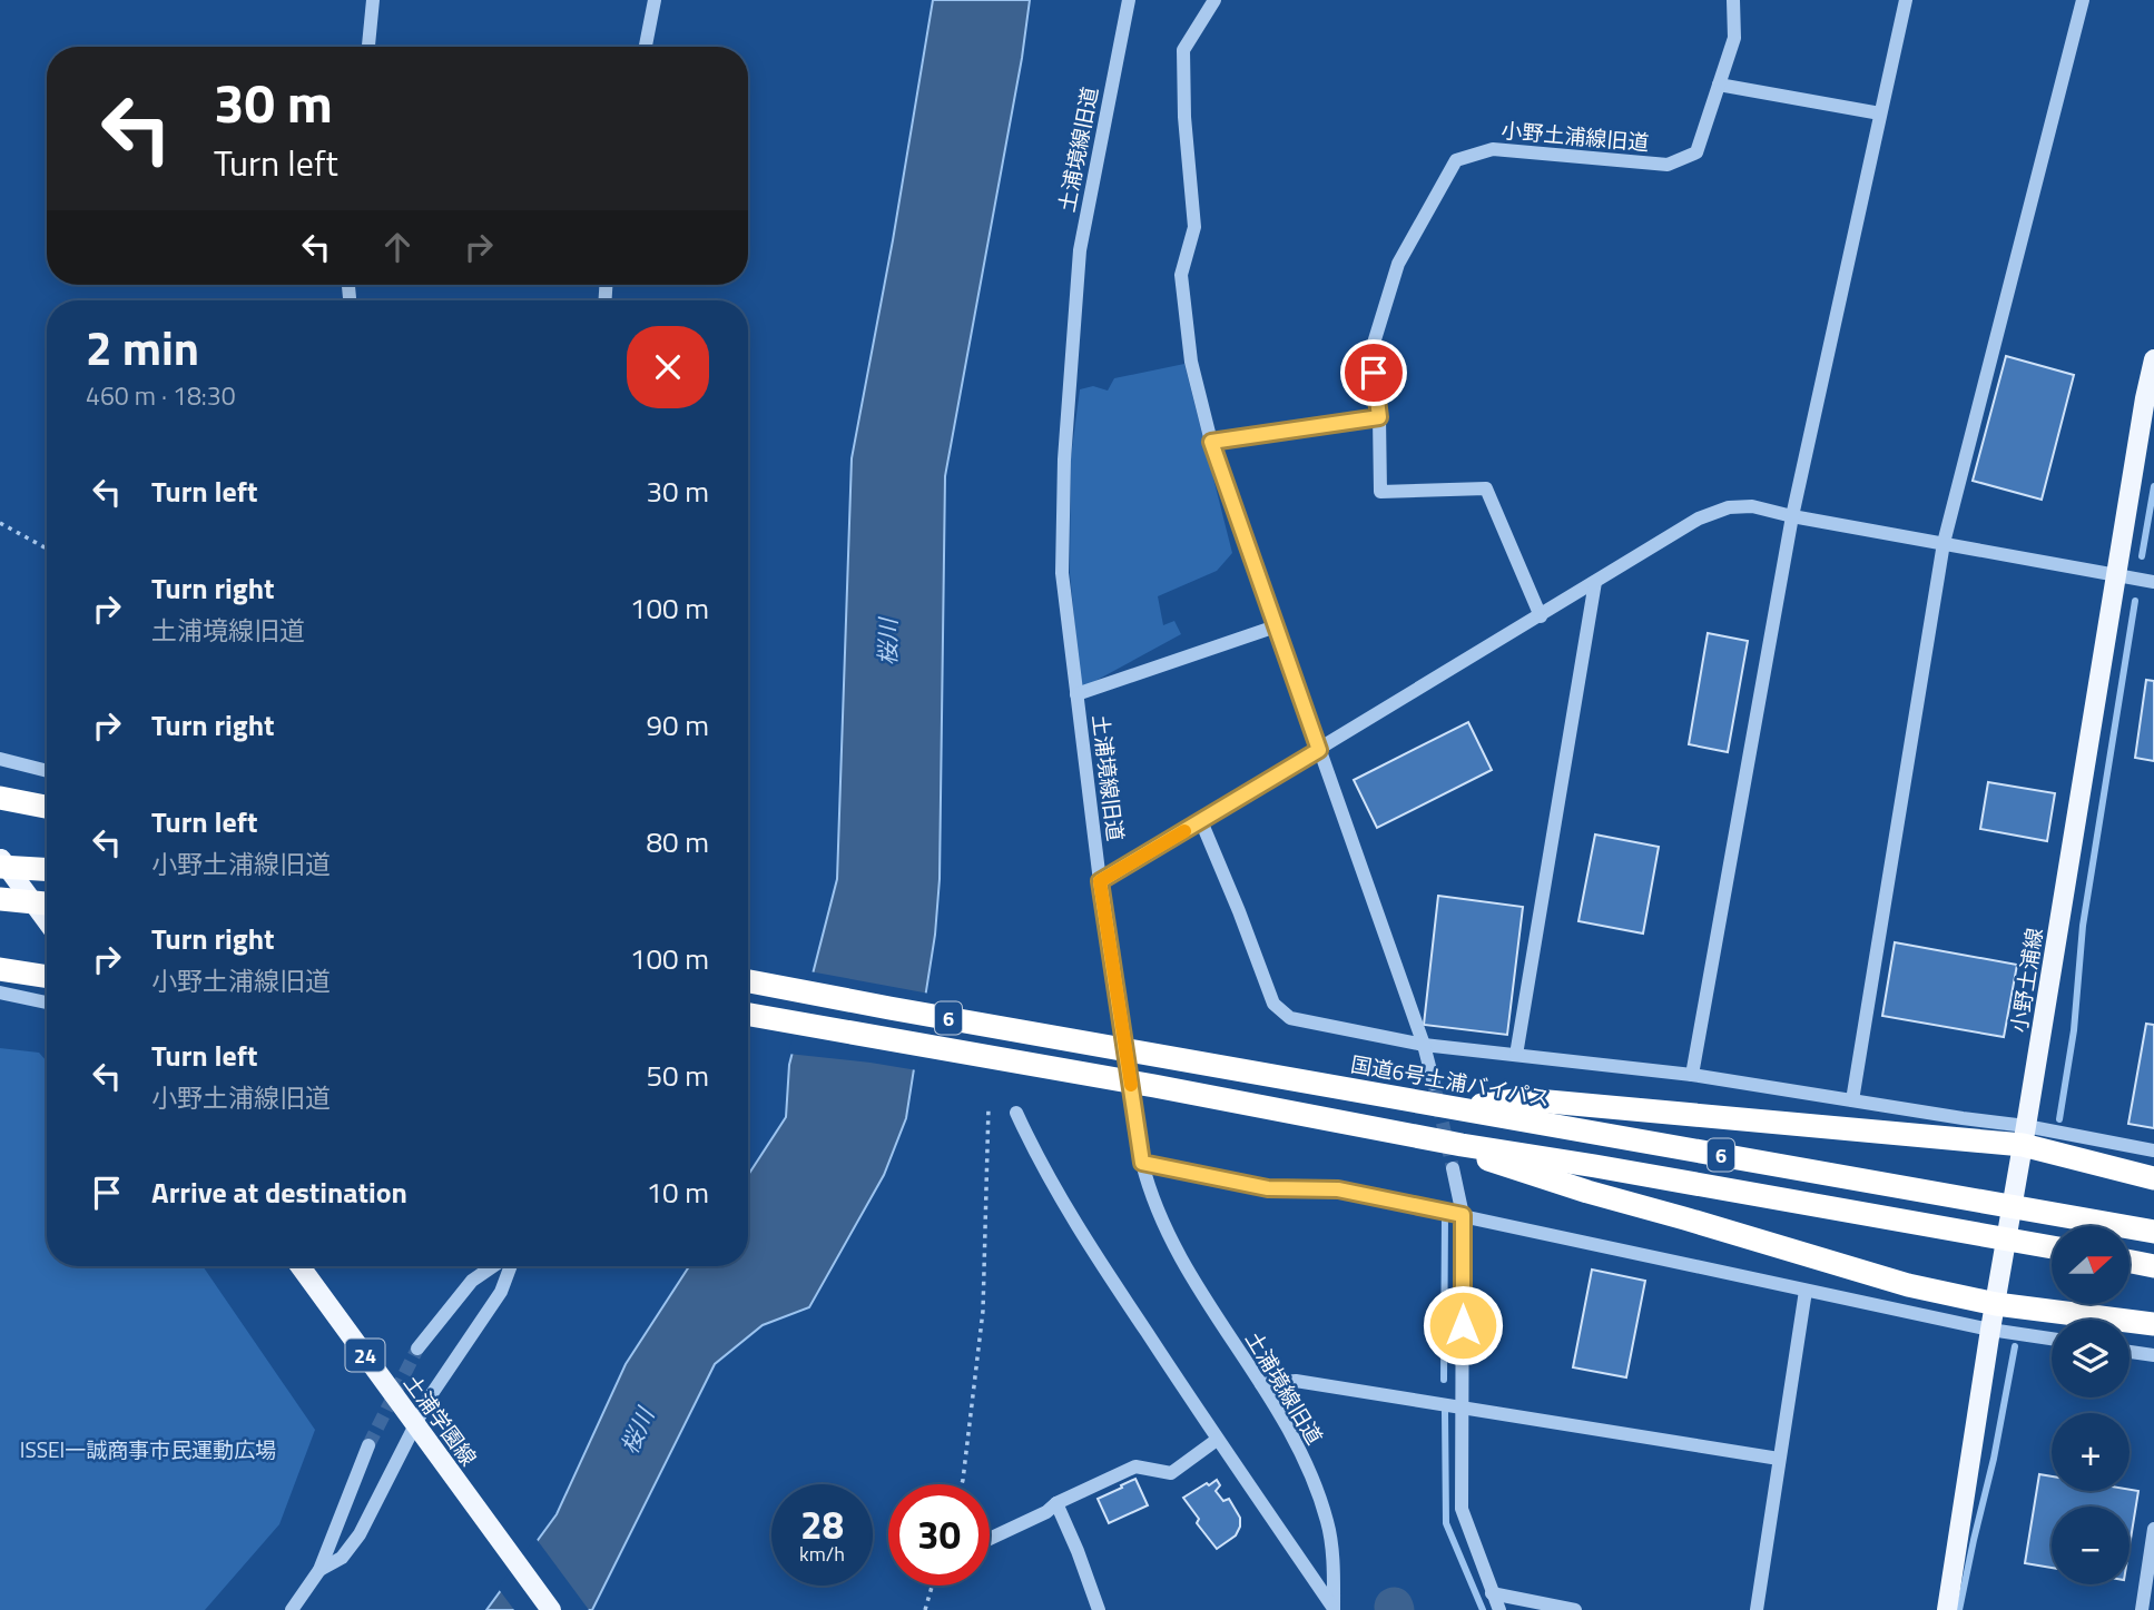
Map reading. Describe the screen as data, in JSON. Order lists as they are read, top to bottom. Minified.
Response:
{"streets":{"highway":["6","国道6号土浦バイパス"],"main road":["小野土浦線","24","土浦学園線"],"street":["小野土浦線旧道","土浦境線旧道"]},"water":["桜川"],"parks":["ISSEI一誠商事市民運動広場"],"north":"right","page":{"turn":["30 m","Turn left"],"heading":["2 min","460 m · 18:30"],"list":[{"name":"Turn left","value":"30 m"},{"name":"Turn right","note":"土浦境線旧道","value":"100 m"},{"name":"Turn right","value":"90 m"},{"name":"Turn left","note":"小野土浦線旧道","value":"80 m"},{"name":"Turn right","note":"小野土浦線旧道","value":"100 m"},{"name":"Turn left","note":"小野土浦線旧道","value":"50 m"},{"name":"Arrive at destination","value":"10 m"}],"map_buttons":["+","−"],"speed":"28 km/h","limit":"30"}}
